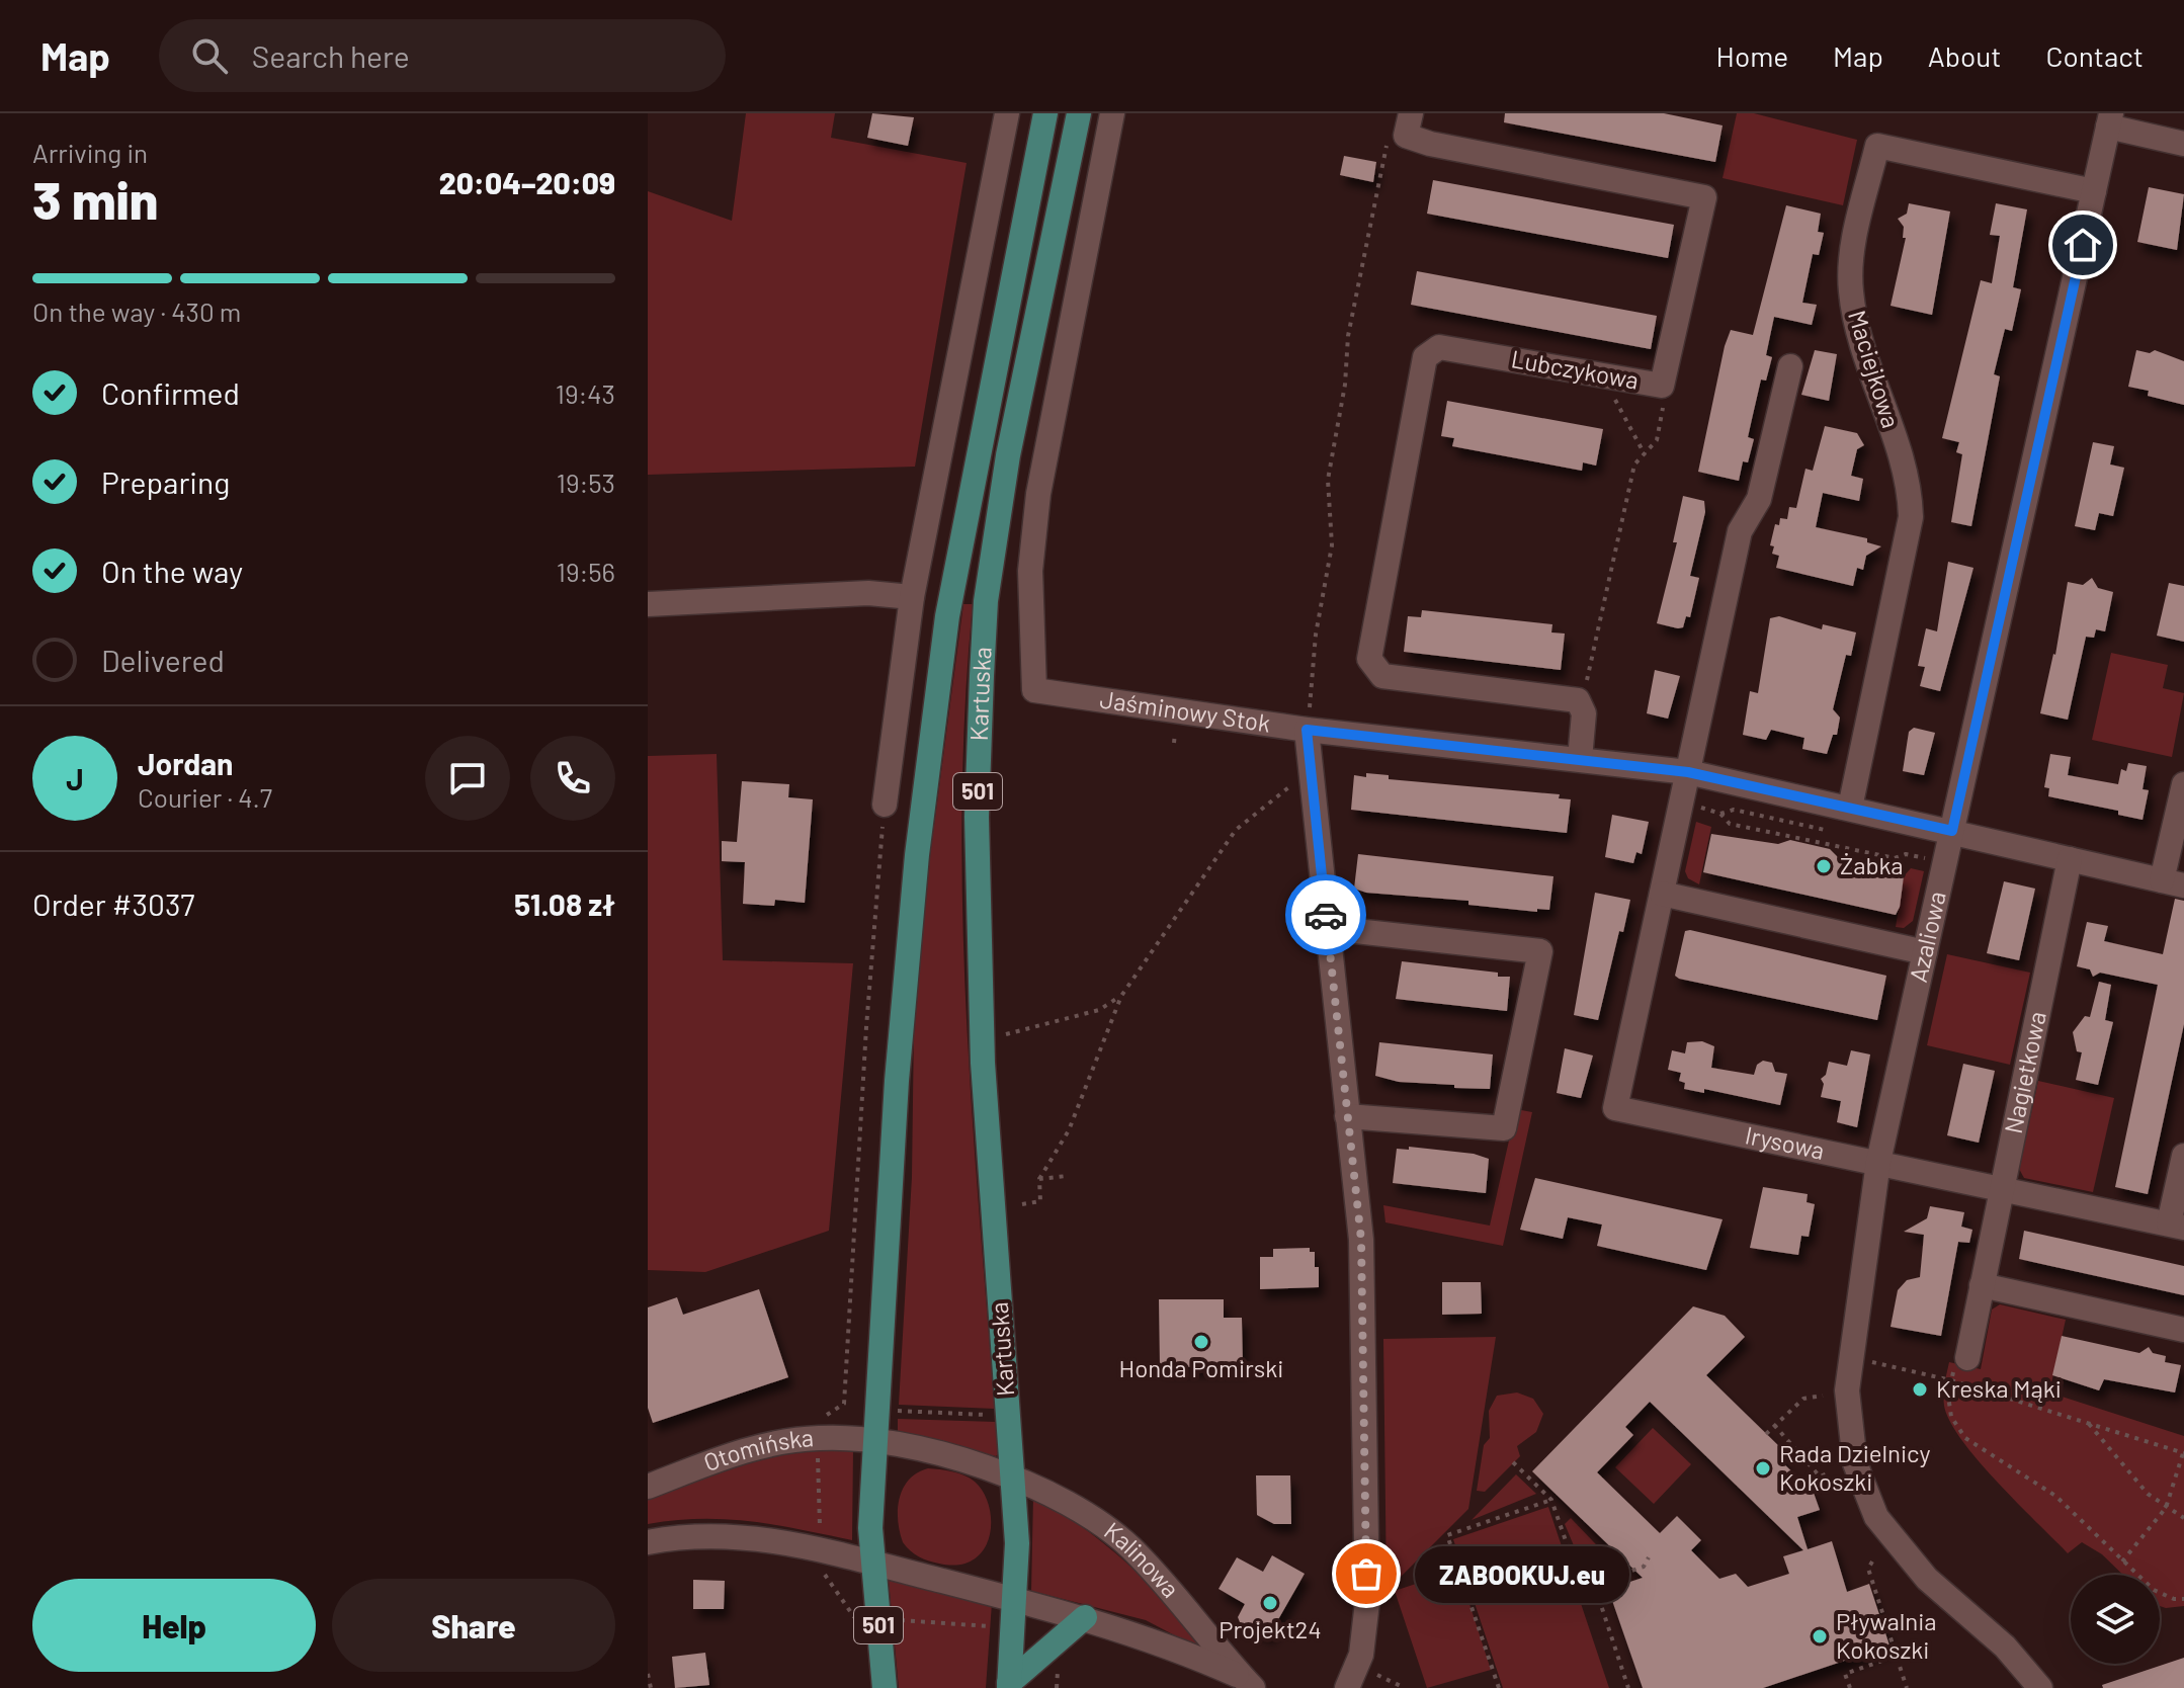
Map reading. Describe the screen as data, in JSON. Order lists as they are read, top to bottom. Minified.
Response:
{"streets":{"main road":["Kartuska","501"],"street":["Maciejkowa","Lubczykowa","Jaśminowy Stok","Azaliowa","Nagietkowa","Irysowa","Otomińska","Kalinowa"]},"crossings":[["Maciejkowa","Jaśminowy Stok"],["Maciejkowa","Azaliowa"],["Kartuska","501"],["Kartuska","Otomińska"],["Kartuska","Kalinowa"],["Jaśminowy Stok","Azaliowa"],["Jaśminowy Stok","Nagietkowa"],["Jaśminowy Stok","Irysowa"],["501","Otomińska"],["501","Kalinowa"],["Azaliowa","Irysowa"],["Nagietkowa","Irysowa"],["Otomińska","Kalinowa"]],"places":["Żabka","Honda Pomirski","Kreska Mąki","Rada Dzielnicy Kokoszki","ZABOOKUJ.eu","Projekt24","Pływalnia Kokoszki"],"page":{"header":"Map","search":"Search here","nav":["Home","Map","About","Contact"],"heading":["3 min","Arriving in","20:04–20:09"],"panel":["Jordan","Courier · 4.7","Order #3037","51.08 zł"],"bar":"On the way · 430 m","list":[["Confirmed","19:43"],["Preparing","19:53"],["On the way","19:56"],"Delivered"],"round":"J","bubble":"ZABOOKUJ.eu","buttons":["Help","Share"]}}
